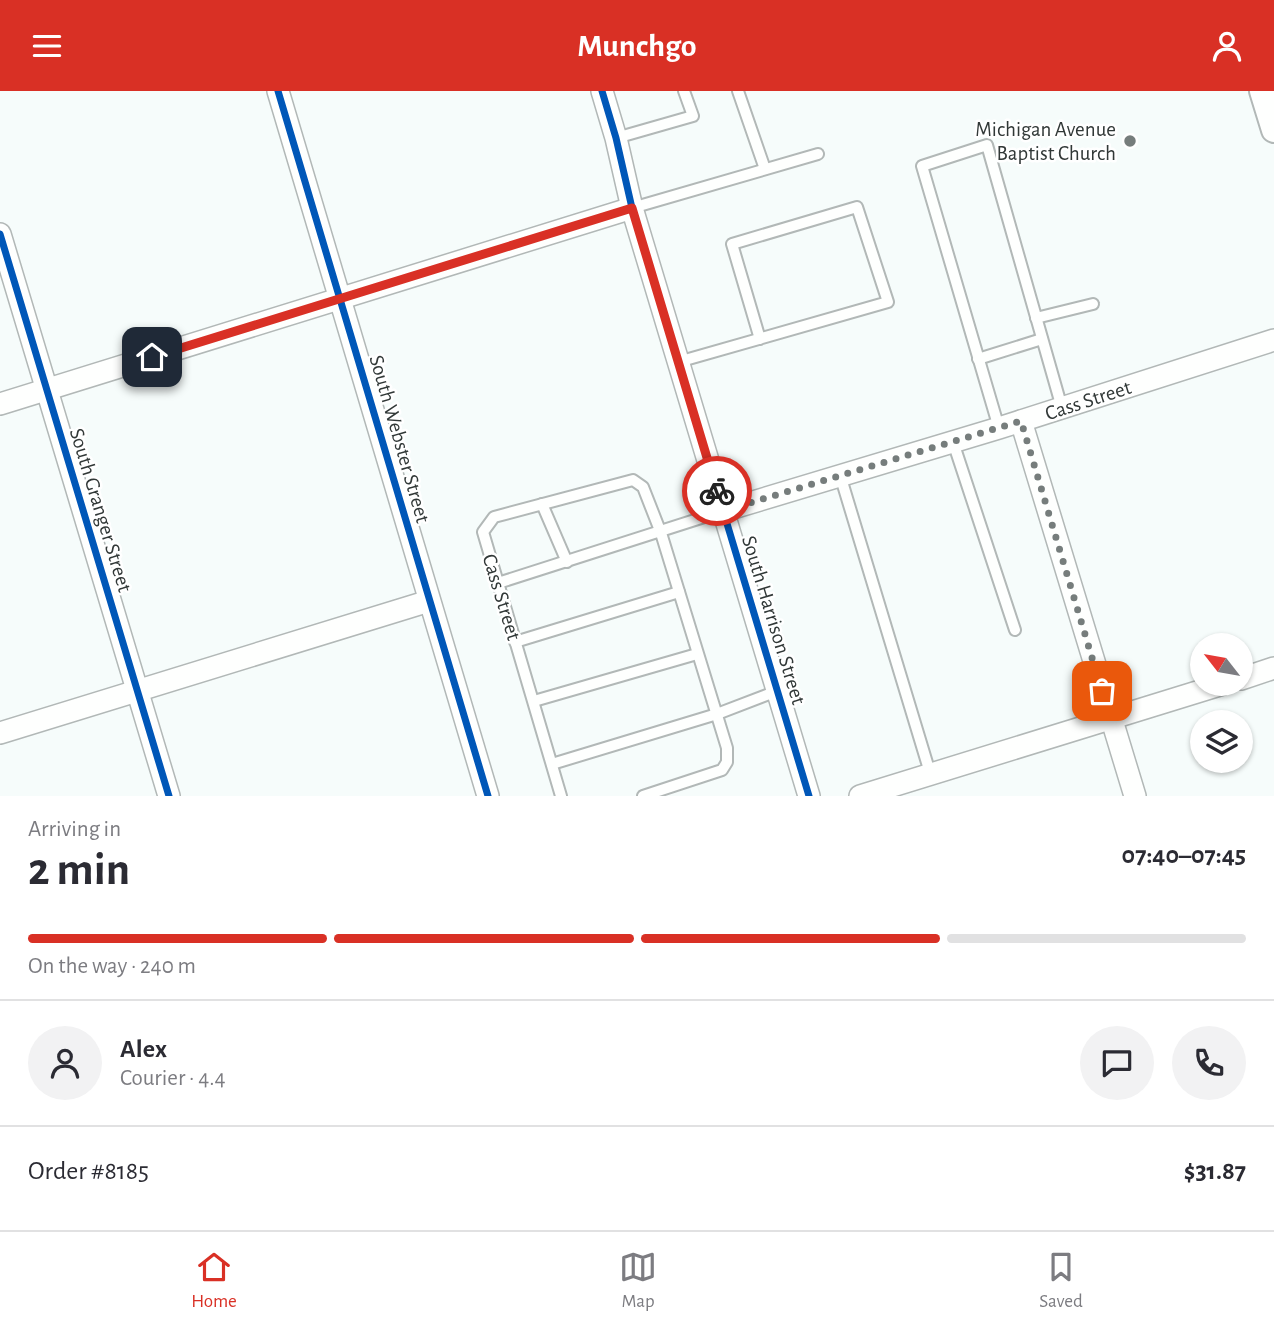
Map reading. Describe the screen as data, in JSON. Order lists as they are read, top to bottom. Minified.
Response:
{"streets":{"street":["Cass Street","South Webster Street","South Granger Street","South Harrison Street"]},"crossings":[["Cass Street","South Harrison Street"]],"places":["Michigan Avenue Baptist Church"],"north":"top left","page":{"header":"Munchgo","heading":["2 min","Arriving in","07:40–07:45"],"panel":["Alex","Courier · 4.4","Order #8185","$31.87"],"bar":"On the way · 240 m","tabs":["Home","Map","Saved"]}}
